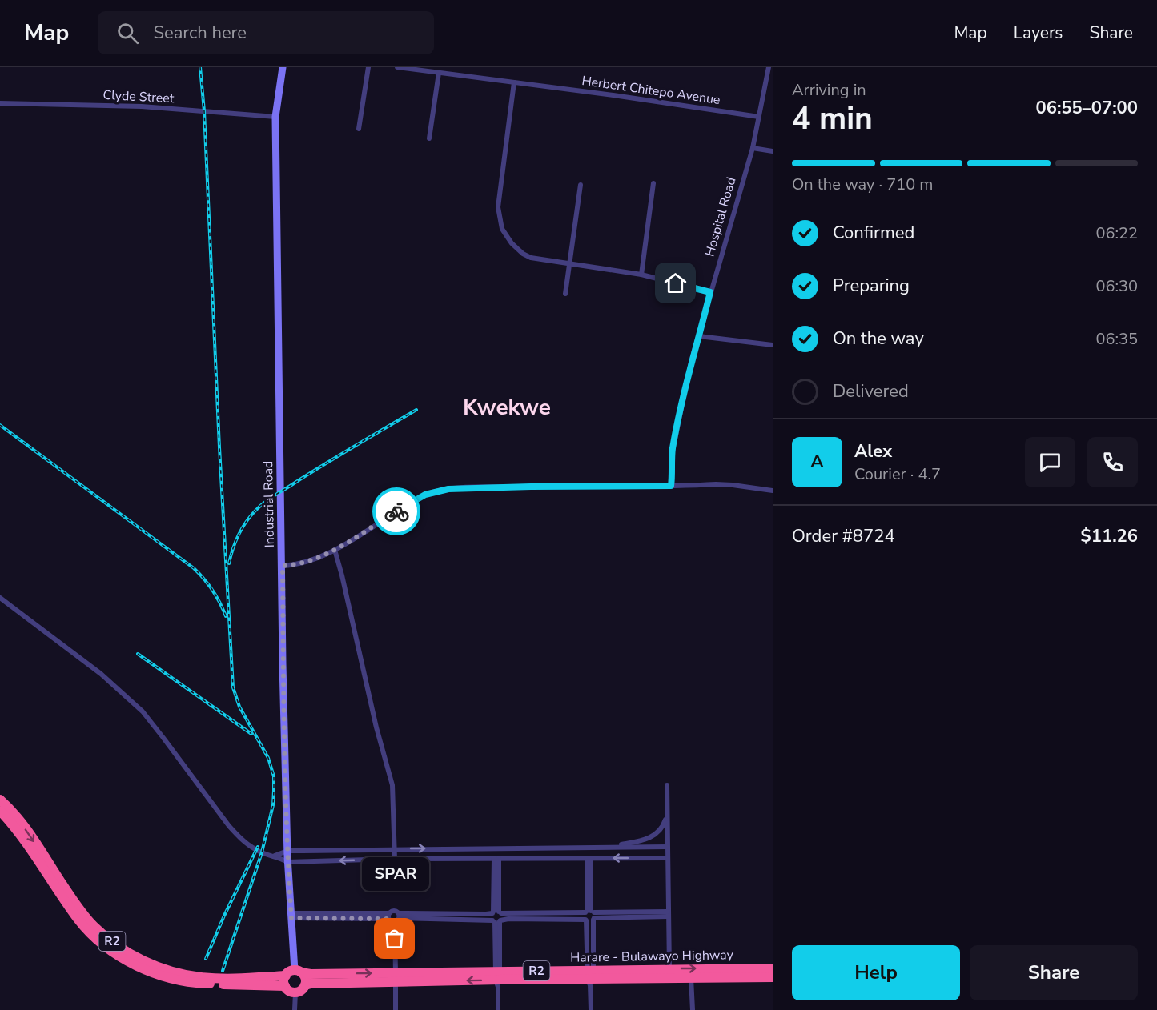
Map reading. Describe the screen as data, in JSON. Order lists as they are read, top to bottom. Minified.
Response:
{"streets":{"highway":["R2","Harare - Bulawayo Highway"],"street":["Herbert Chitepo Avenue","Clyde Street","Hospital Road","Industrial Road"]},"crossings":[["Herbert Chitepo Avenue","Hospital Road"],["Clyde Street","Industrial Road"],["Industrial Road","Harare - Bulawayo Highway"]],"districts":["Kwekwe"],"places":["SPAR"],"page":{"header":"Map","search":"Search here","nav":["Map","Layers","Share"],"heading":["4 min","Arriving in","06:55–07:00"],"panel":["Alex","Courier · 4.7","Order #8724","$11.26"],"bar":"On the way · 710 m","list":[["Confirmed","06:22"],["Preparing","06:30"],["On the way","06:35"],"Delivered"],"round":"A","bubble":"SPAR","buttons":["Help","Share"]}}
